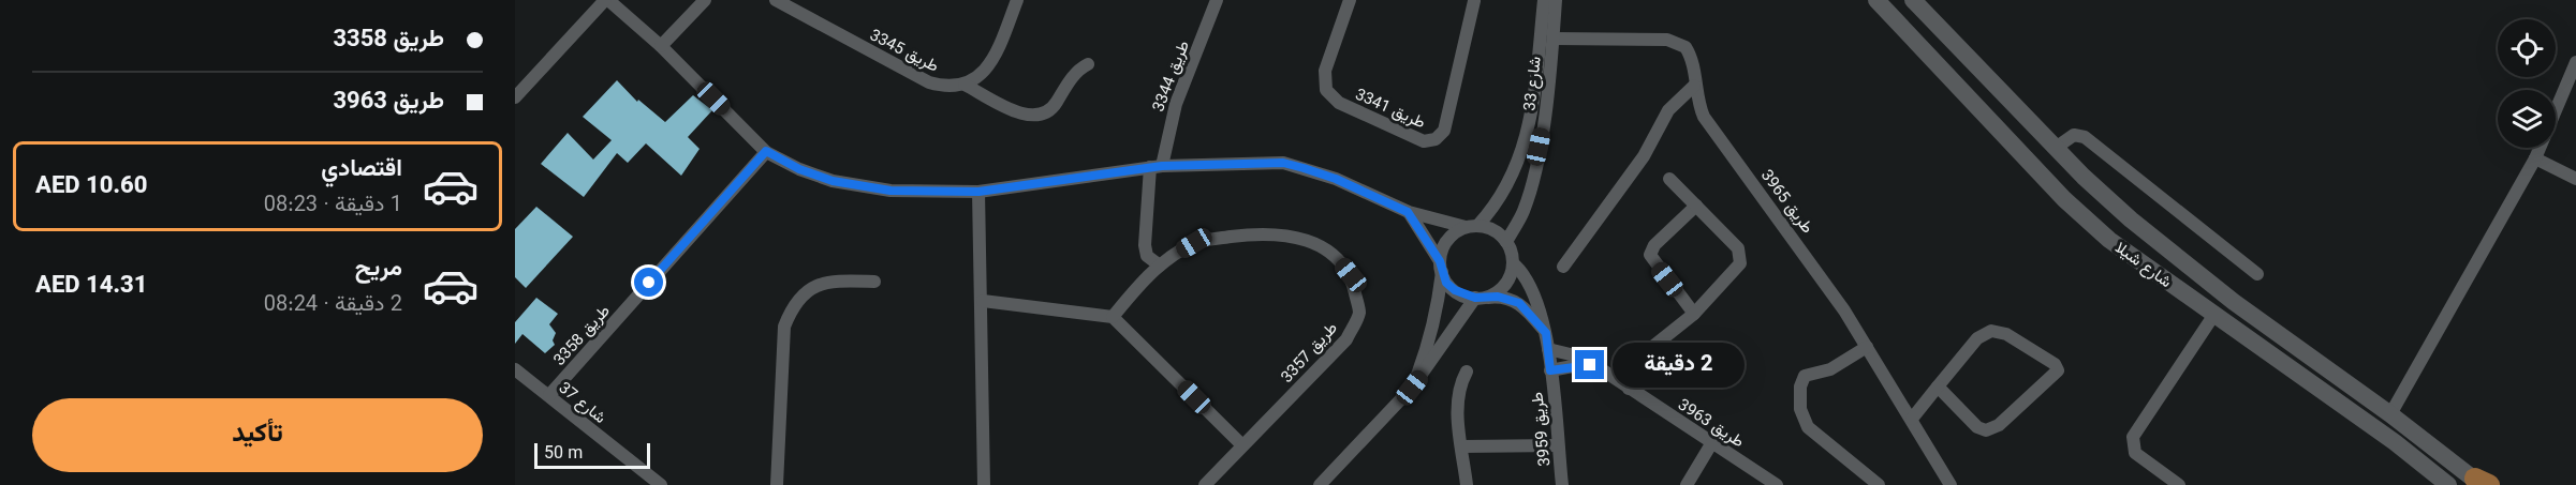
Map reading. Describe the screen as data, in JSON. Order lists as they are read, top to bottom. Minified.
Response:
{"streets":{"main road":["شارع شيلا"],"street":["طريق 3345","طريق 3344","شارع 33","طريق 3341","طريق 3965","طريق 3358","طريق 3357","شارع 37","طريق 3963","طريق 3959"]},"crossings":[["طريق 3344","طريق 3357"],["شارع 33","طريق 3965"],["شارع 33","طريق 3959"],["طريق 3358","شارع 37"],["طريق 3963","طريق 3959"]],"scale_bar":"50 m","page":{"banner":["طريق 3358","طريق 3963"],"list":[{"name":"اقتصادي","note":"1 دقيقة · 08:23","value":"AED 10.60"},{"name":"مريح","note":"2 دقيقة · 08:24","value":"AED 14.31"}],"bubble":"2 دقيقة","buttons":"تأكيد","scale":"50 m"}}
